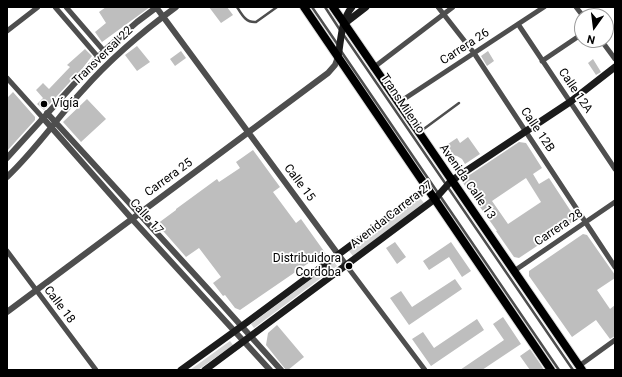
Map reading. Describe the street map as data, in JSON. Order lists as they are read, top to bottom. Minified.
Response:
{"streets":{"main road":["Avenida Calle 13","Avenida Carrera 27"],"street":["Carrera 26","Transversal 22","Calle 12A","Calle 12B","Carrera 25","Calle 15","Calle 17","Carrera 28","Calle 18"],"lane":["TransMilenio"]},"crossings":[["Carrera 26","Calle 12A"],["Carrera 26","Calle 12B"],["Carrera 26","Avenida Calle 13"],["Transversal 22","Calle 15"],["Transversal 22","Calle 17"],["Calle 12A","Avenida Carrera 27"],["TransMilenio","Avenida Calle 13"],["TransMilenio","Avenida Carrera 27"],["Calle 12B","Avenida Carrera 27"],["Calle 12B","Carrera 28"],["Carrera 25","Calle 15"],["Carrera 25","Calle 17"],["Carrera 25","Calle 18"],["Avenida Calle 13","Avenida Carrera 27"],["Avenida Calle 13","Carrera 28"],["Calle 15","Avenida Carrera 27"],["Avenida Carrera 27","Calle 17"]],"places":["Vígía","Distribuidora Cordoba"],"north":"bottom"}
